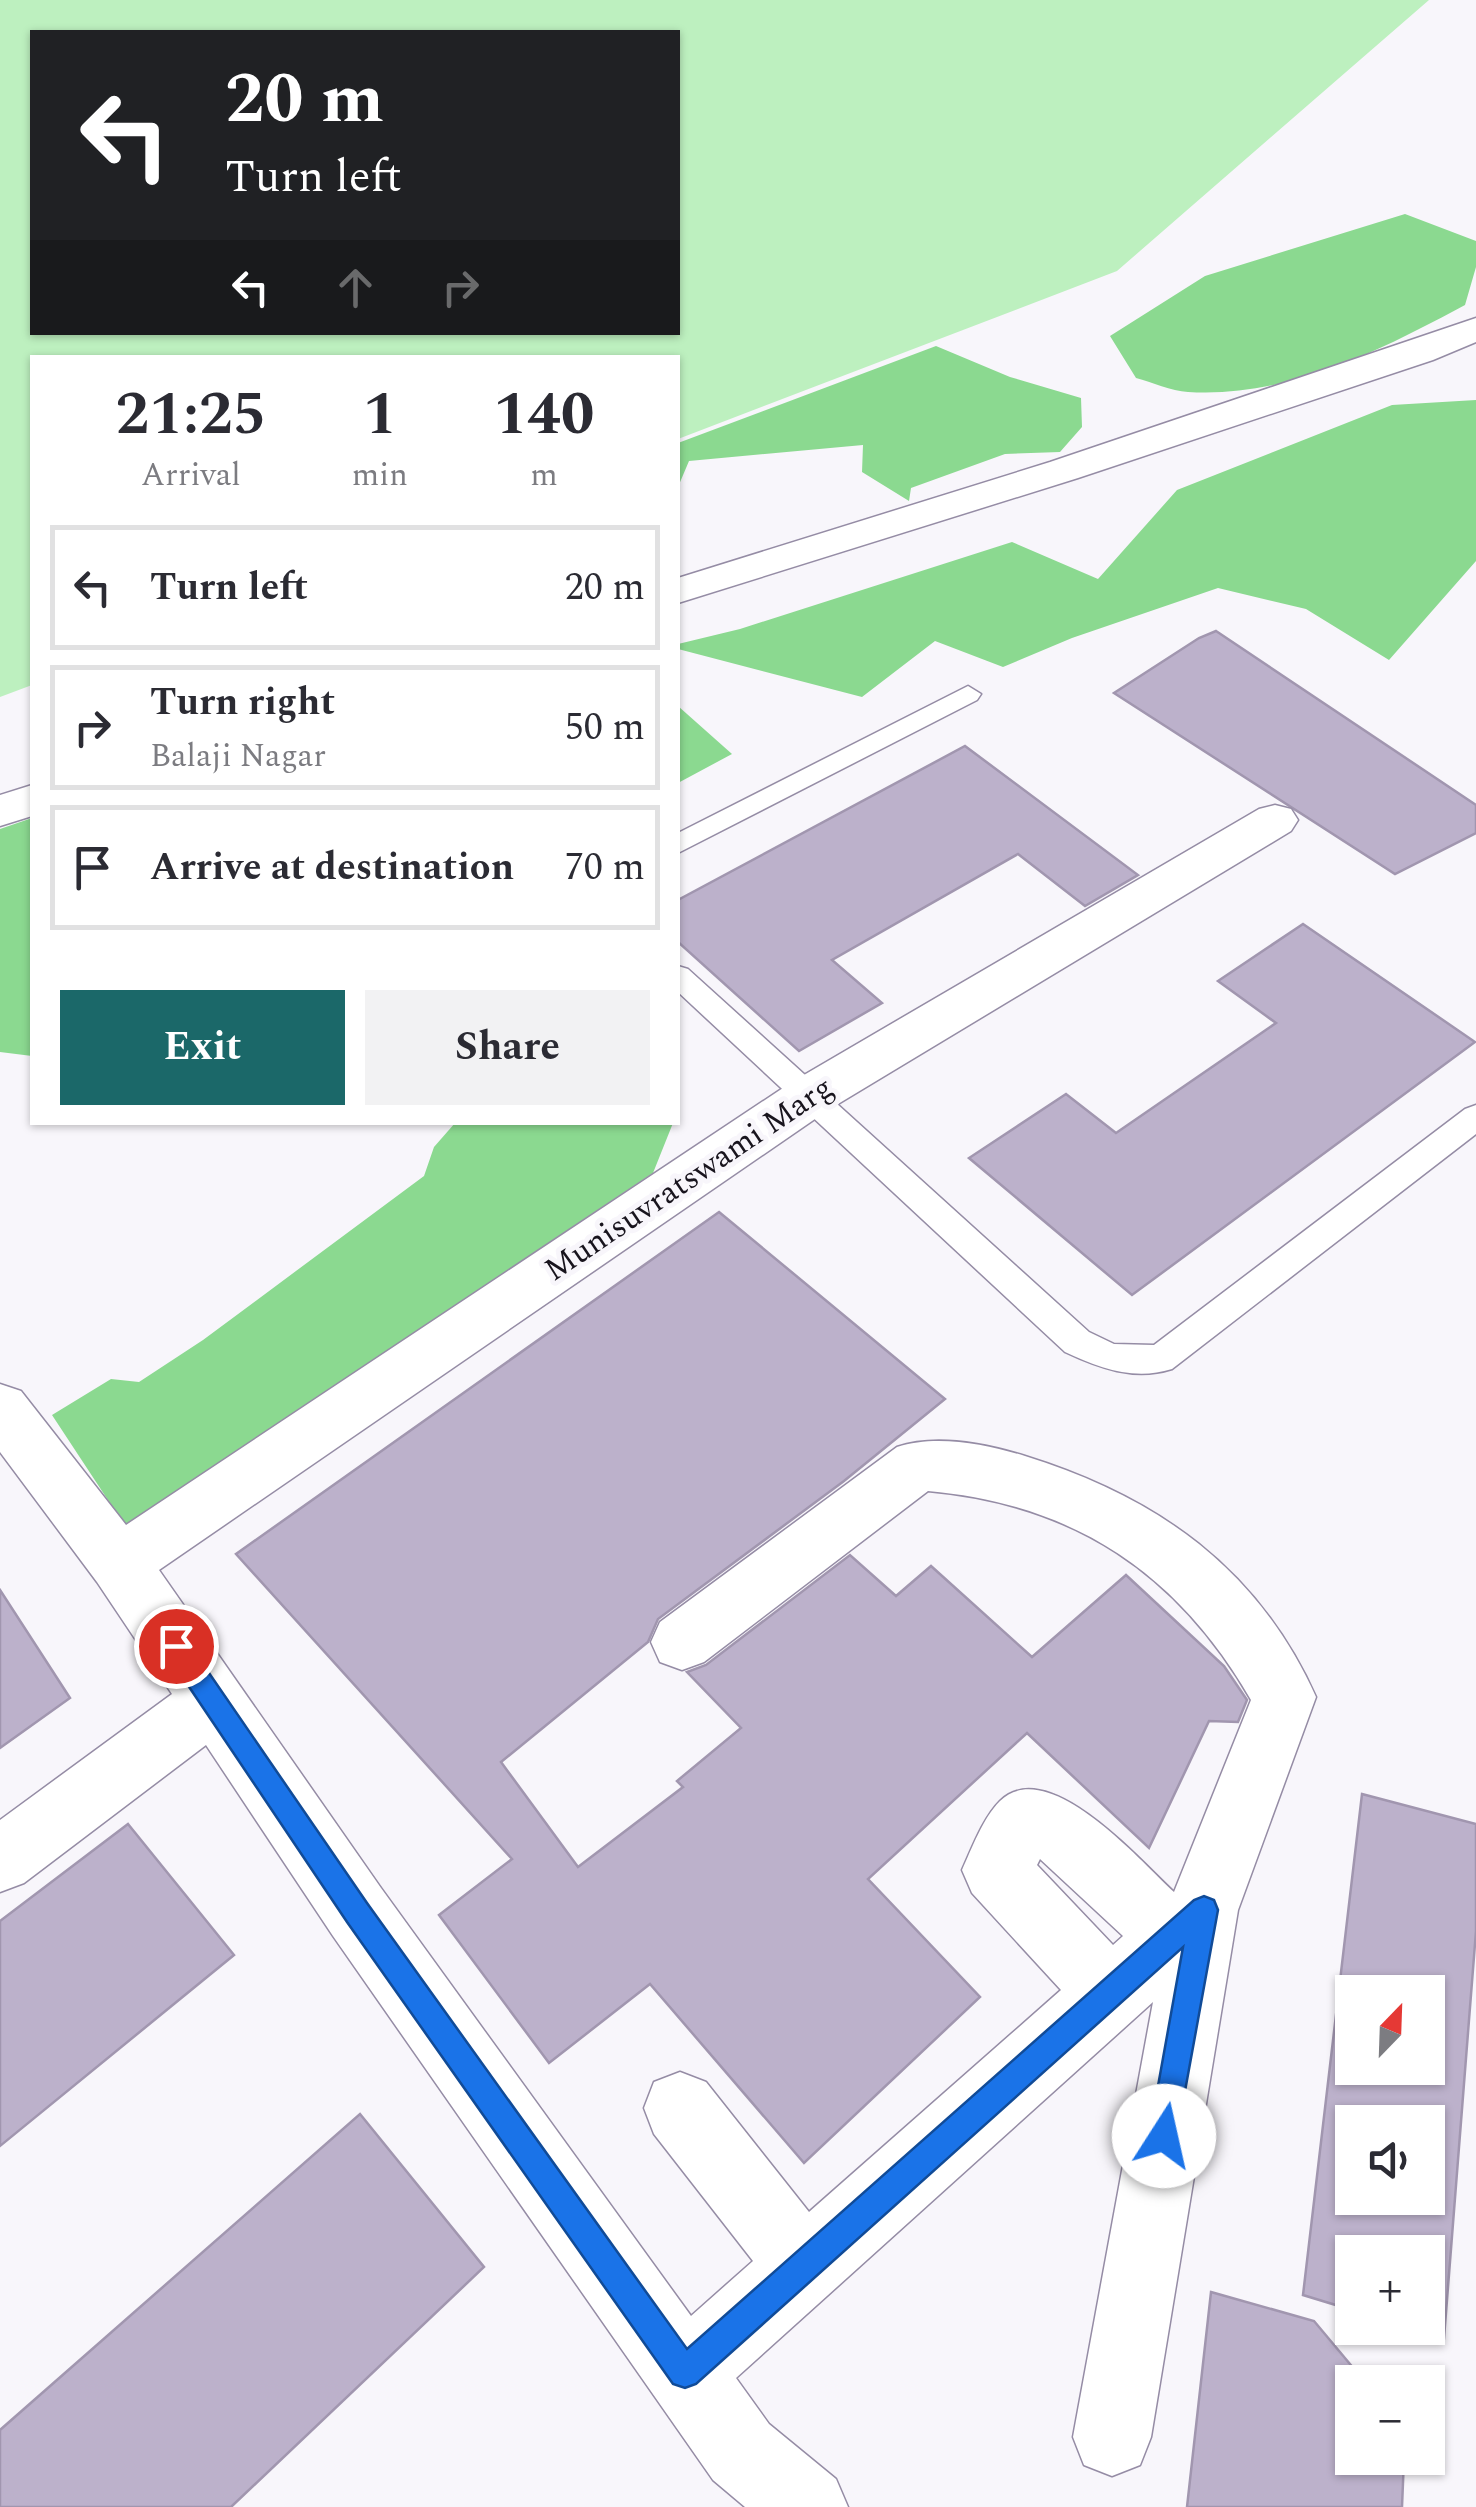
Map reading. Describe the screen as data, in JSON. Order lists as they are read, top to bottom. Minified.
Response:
{"streets":{"street":["Munisuvratswami Marg"]},"north":"top right","page":{"turn":["20 m","Turn left"],"eta":["21:25","Arrival","1","min","140","m"],"list":[{"name":"Turn left","value":"20 m"},{"name":"Turn right","note":"Balaji Nagar","value":"50 m"},{"name":"Arrive at destination","value":"70 m"}],"buttons":["Exit","Share"],"map_buttons":["+","−"]}}
